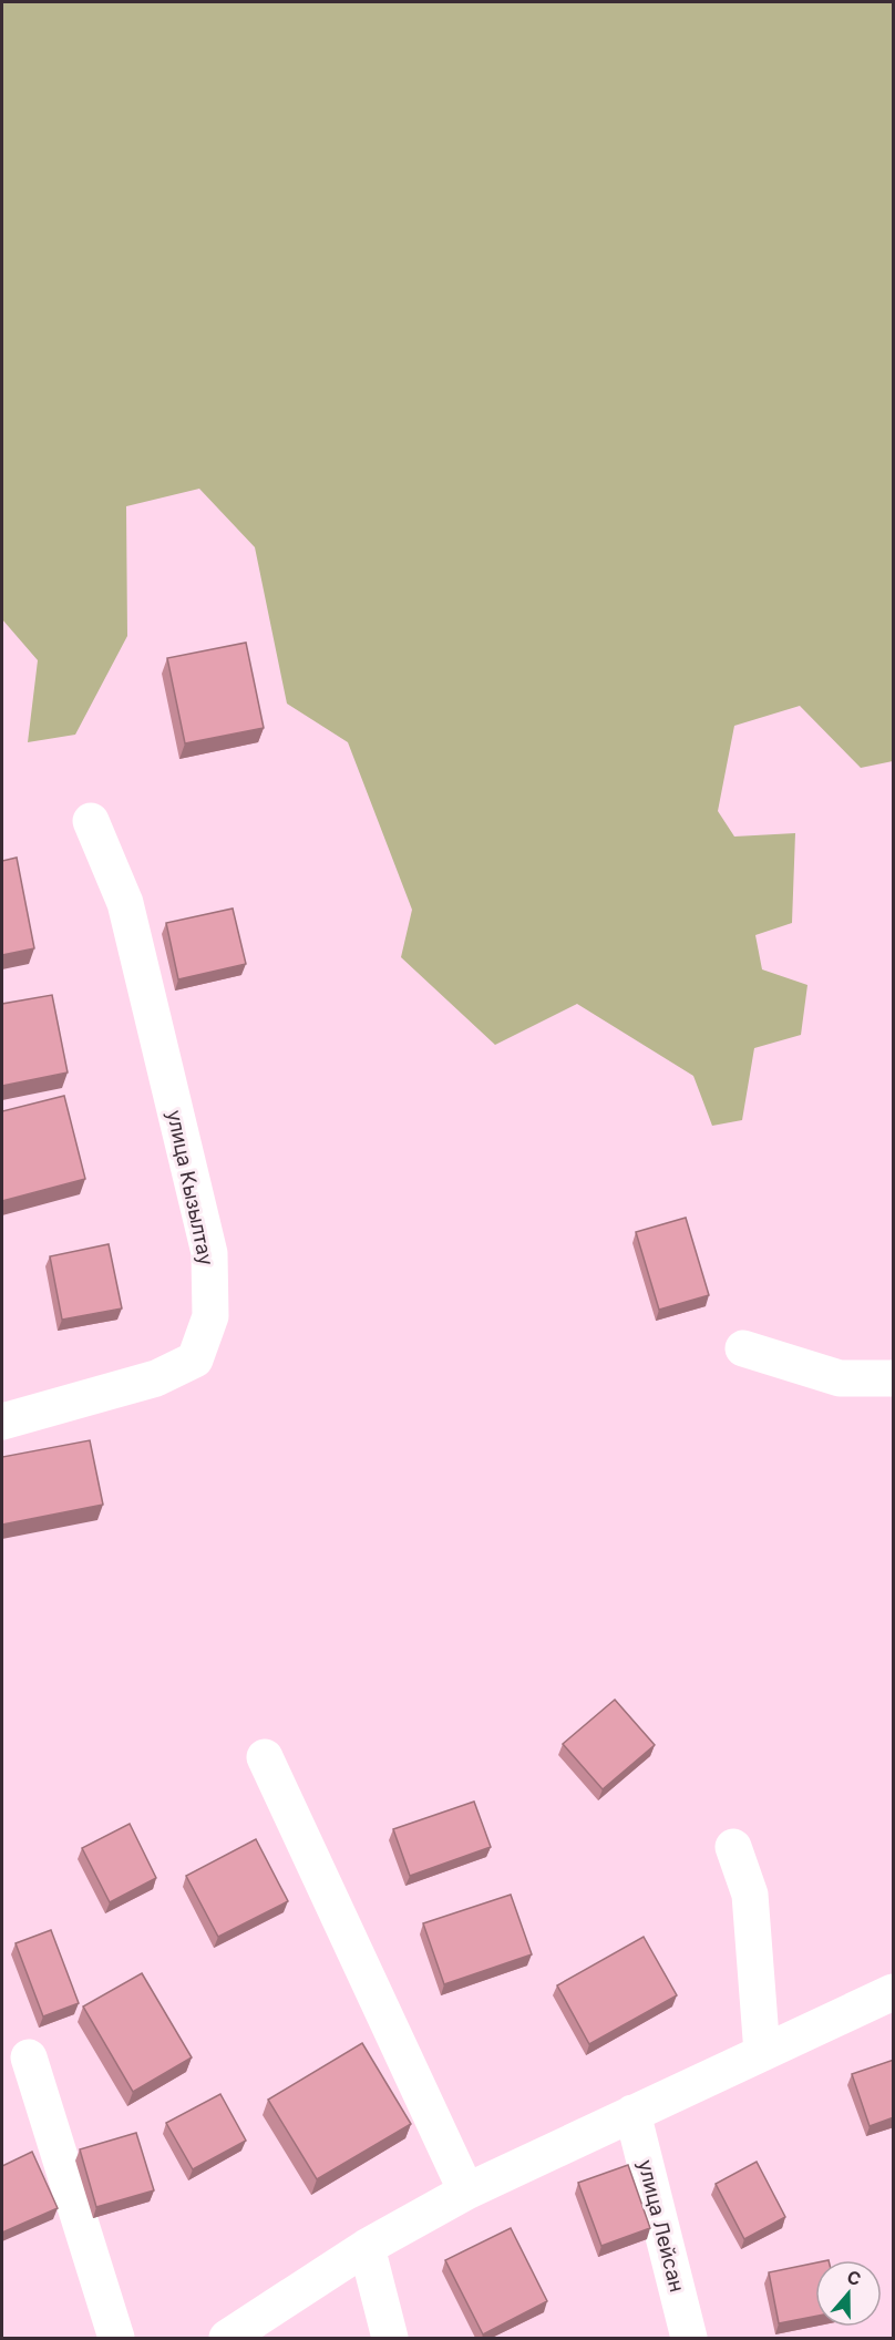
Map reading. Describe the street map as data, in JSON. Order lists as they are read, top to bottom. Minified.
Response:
{"streets":{"street":["улица Кызылтау","улица Лейсан"]},"north":"top"}
